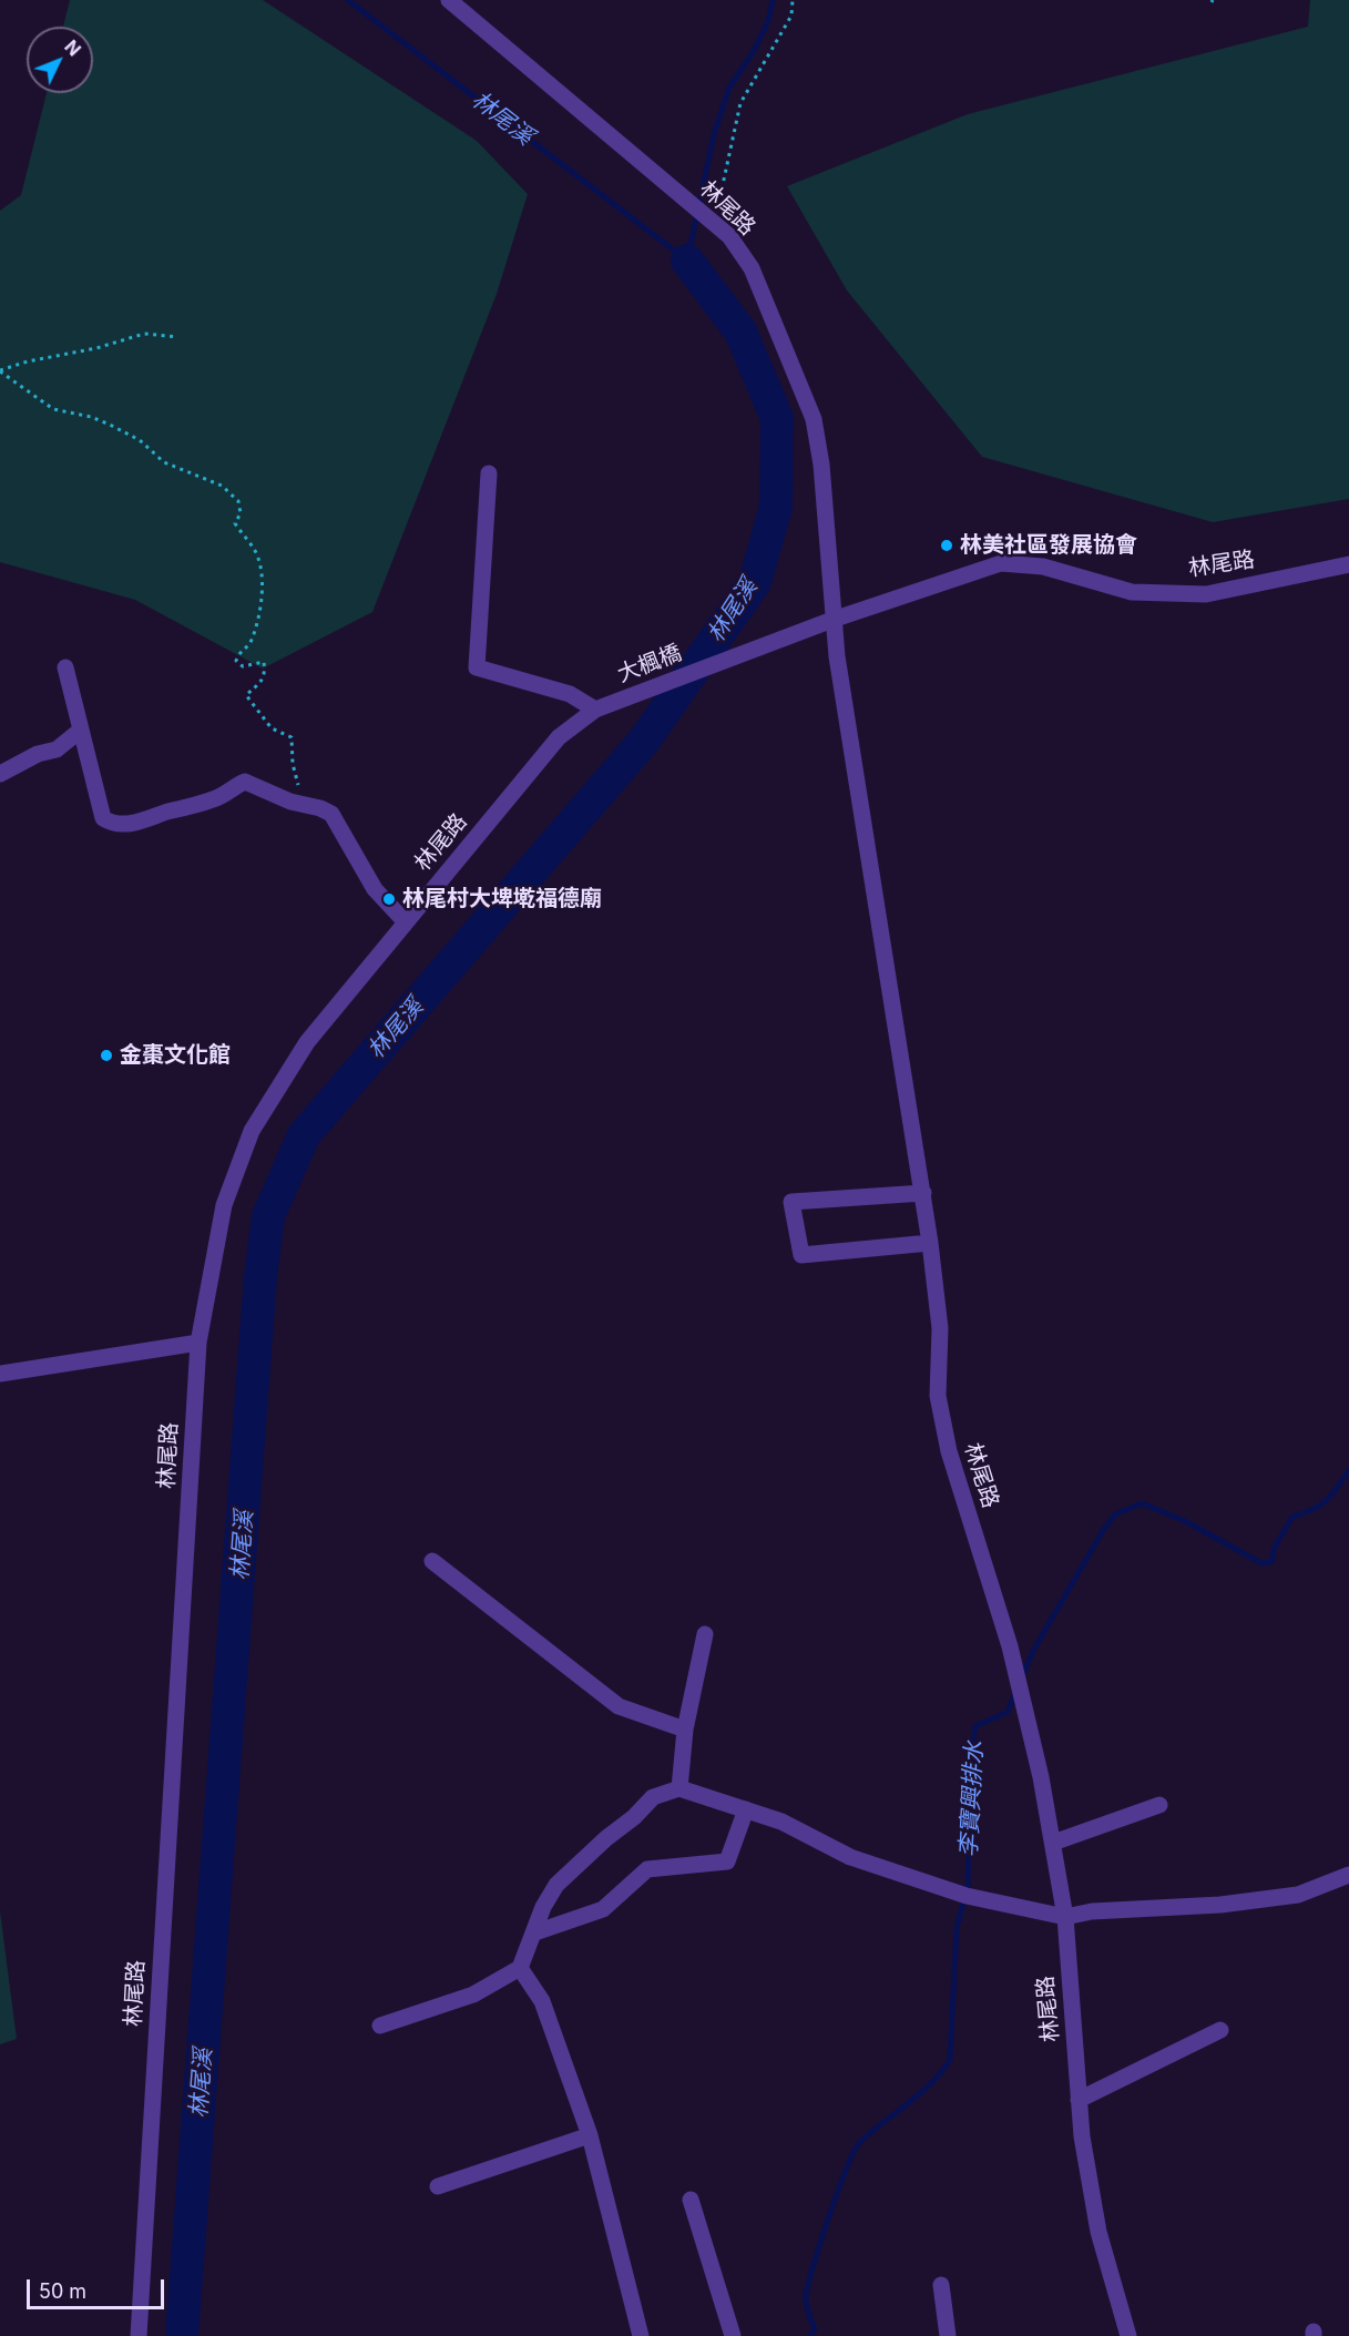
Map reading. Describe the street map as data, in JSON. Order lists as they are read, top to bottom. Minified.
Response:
{"streets":{"street":["林尾路","大楓橋"]},"crossings":[["林尾路","大楓橋"]],"water":["林尾溪","李寶興排水"],"places":["林美社區發展協會","林尾村大埤墘福德廟","金棗文化館"],"scale_bar":"50 m","north":"top right"}
